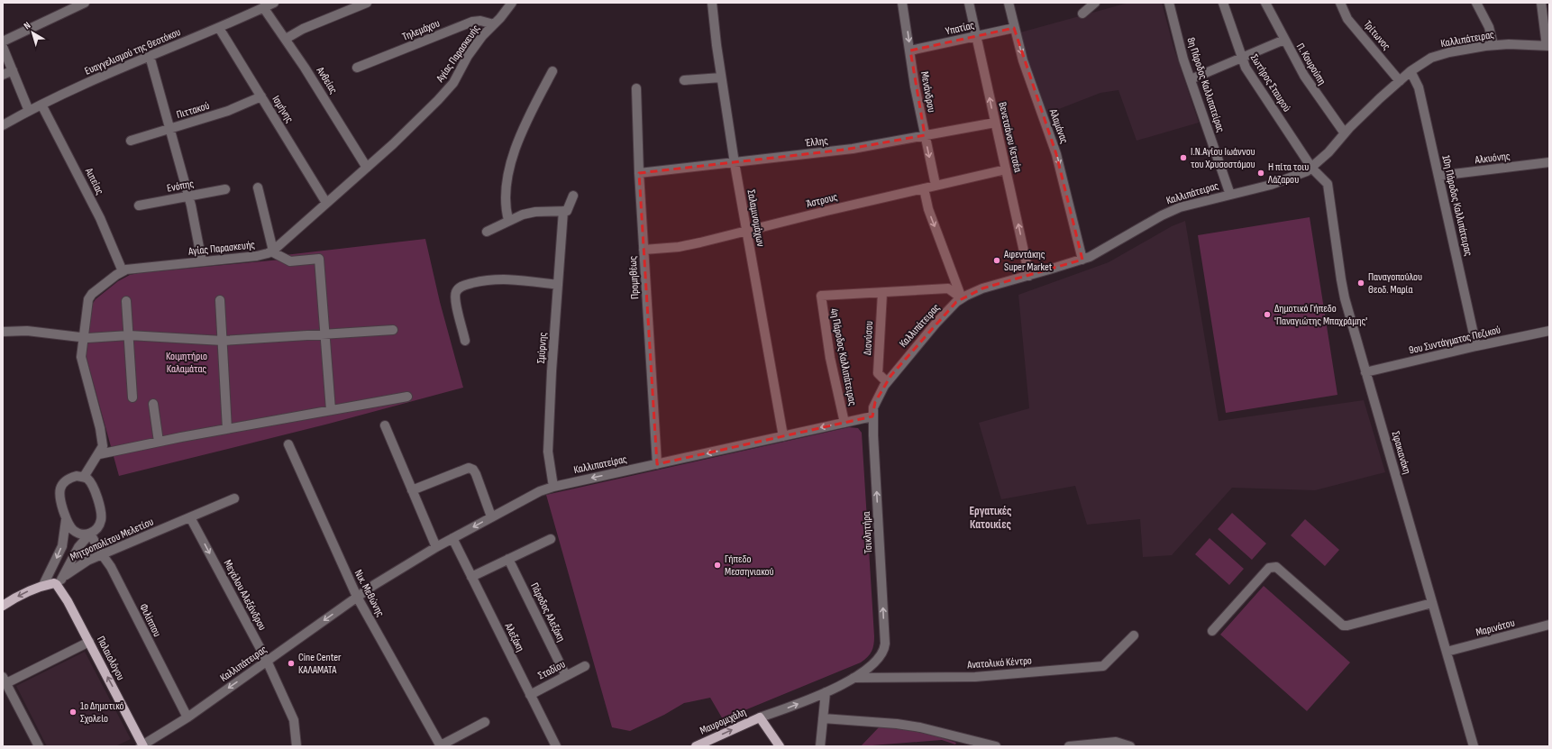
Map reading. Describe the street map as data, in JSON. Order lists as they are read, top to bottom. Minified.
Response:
{"streets":{"main road":["Παλαιολόγου","Μαυρομιχάλη"],"street":["Υπατίας","Τηλεμάχου","Τρίτωνος","Καλλιπάτειρας","Ευαγγελισμού της Θεοτόκου","Αγίας Παρασκευής","Π. Κουρούπη","Ανθείας","Σωτήρος Σταυρού","8η Πάροδος Καλλιπατείρας","Μενάνδρου","Ισμήνης","Πιττακού","Αλαμάνας","Βενετσάνου Κετσέα","Έλλης","Αλκυόνης","Αιπείας","Ενόπης","Άστρους","10η Πάροδος Καλλιπάτειρας","Σαλαμινομάχων","Προμηθέως","Διονύσου","9ου Συντάγματος Πεζικού","Σμύρνης","4η Πάροδος Καλλιπάτειρας","Σφακιανάκη","Καλλιπατείρας","Τσικλητήρα","Μητροπολίτου Μελετίου","Νικ. Μεθώνης","Μεγάλου Αλεξάνδρου","Πάροδος Αλεξάκη","Φιλίππου","Μαρινάτου","Αλεξάκη","Ανατολικό Κέντρο","Σταδίου"]},"crossings":[["Υπατίας","Μενάνδρου"],["Υπατίας","Αλαμάνας"],["Υπατίας","Βενετσάνου Κετσέα"],["Τηλεμάχου","Αγίας Παρασκευής"],["Τρίτωνος","Καλλιπάτειρας"],["Καλλιπάτειρας","Π. Κουρούπη"],["Καλλιπάτειρας","Σωτήρος Σταυρού"],["Καλλιπάτειρας","8η Πάροδος Καλλιπατείρας"],["Καλλιπάτειρας","Αλαμάνας"],["Καλλιπάτειρας","Βενετσάνου Κετσέα"],["Καλλιπάτειρας","10η Πάροδος Καλλιπάτειρας"],["Καλλιπάτειρας","Διονύσου"],["Καλλιπάτειρας","Σφακιανάκη"],["Καλλιπάτειρας","Καλλιπατείρας"],["Καλλιπάτειρας","Τσικλητήρα"],["Καλλιπάτειρας","Νικ. Μεθώνης"],["Καλλιπάτειρας","Μεγάλου Αλεξάνδρου"],["Καλλιπάτειρας","Φιλίππου"],["Καλλιπάτειρας","Παλαιολόγου"],["Ευαγγελισμού της Θεοτόκου","Ανθείας"],["Ευαγγελισμού της Θεοτόκου","Ισμήνης"],["Ευαγγελισμού της Θεοτόκου","Αιπείας"],["Αγίας Παρασκευής","Ανθείας"],["Αγίας Παρασκευής","Ισμήνης"],["Αγίας Παρασκευής","Αιπείας"],["Σωτήρος Σταυρού","Σφακιανάκη"],["Μενάνδρου","Έλλης"],["Μενάνδρου","Άστρους"],["Ισμήνης","Πιττακού"],["Βενετσάνου Κετσέα","Έλλης"],["Βενετσάνου Κετσέα","Άστρους"],["Έλλης","Σαλαμινομάχων"],["Έλλης","Προμηθέως"],["Αλκυόνης","10η Πάροδος Καλλιπάτειρας"],["Άστρους","Σαλαμινομάχων"],["Άστρους","Προμηθέως"],["10η Πάροδος Καλλιπάτειρας","9ου Συντάγματος Πεζικού"],["Σαλαμινομάχων","Καλλιπατείρας"],["Προμηθέως","Καλλιπατείρας"],["Διονύσου","4η Πάροδος Καλλιπάτειρας"],["9ου Συντάγματος Πεζικού","Σφακιανάκη"],["Σμύρνης","Καλλιπατείρας"],["4η Πάροδος Καλλιπάτειρας","Καλλιπατείρας"],["Σφακιανάκη","Μαρινάτου"],["Καλλιπατείρας","Τσικλητήρα"],["Καλλιπατείρας","Νικ. Μεθώνης"],["Καλλιπατείρας","Αλεξάκη"],["Τσικλητήρα","Ανατολικό Κέντρο"],["Μητροπολίτου Μελετίου","Μεγάλου Αλεξάνδρου"],["Μητροπολίτου Μελετίου","Φιλίππου"],["Μητροπολίτου Μελετίου","Παλαιολόγου"],["Πάροδος Αλεξάκη","Σταδίου"],["Αλεξάκη","Σταδίου"]],"one_way":["Μενάνδρου","Αλαμάνας","Καλλιπατείρας","Τσικλητήρα","Μεγάλου Αλεξάνδρου","Παλαιολόγου","Μαυρομιχάλη"],"districts":["Εργατικές Κατοικίες"],"parks":["Κοιμητήριο Καλαμάτας"],"places":["Ι.Ν.Αγίου Ιωάννου του Χρυσοστόμου","Η πίτα τοιυ Λάζαρου","Αφεντάκης Super Market","Παναγοπούλου Θεοδ. Μαρία","Δημοτικό Γήπεδο 'Παναγιώτης Μπαχράμης'","Γήπεδο Μεσσηνιακού","Cine Center ΚΑΛΑΜΑΤΑ","1o Δημοτικό Σχολείο"],"north":"top left"}
